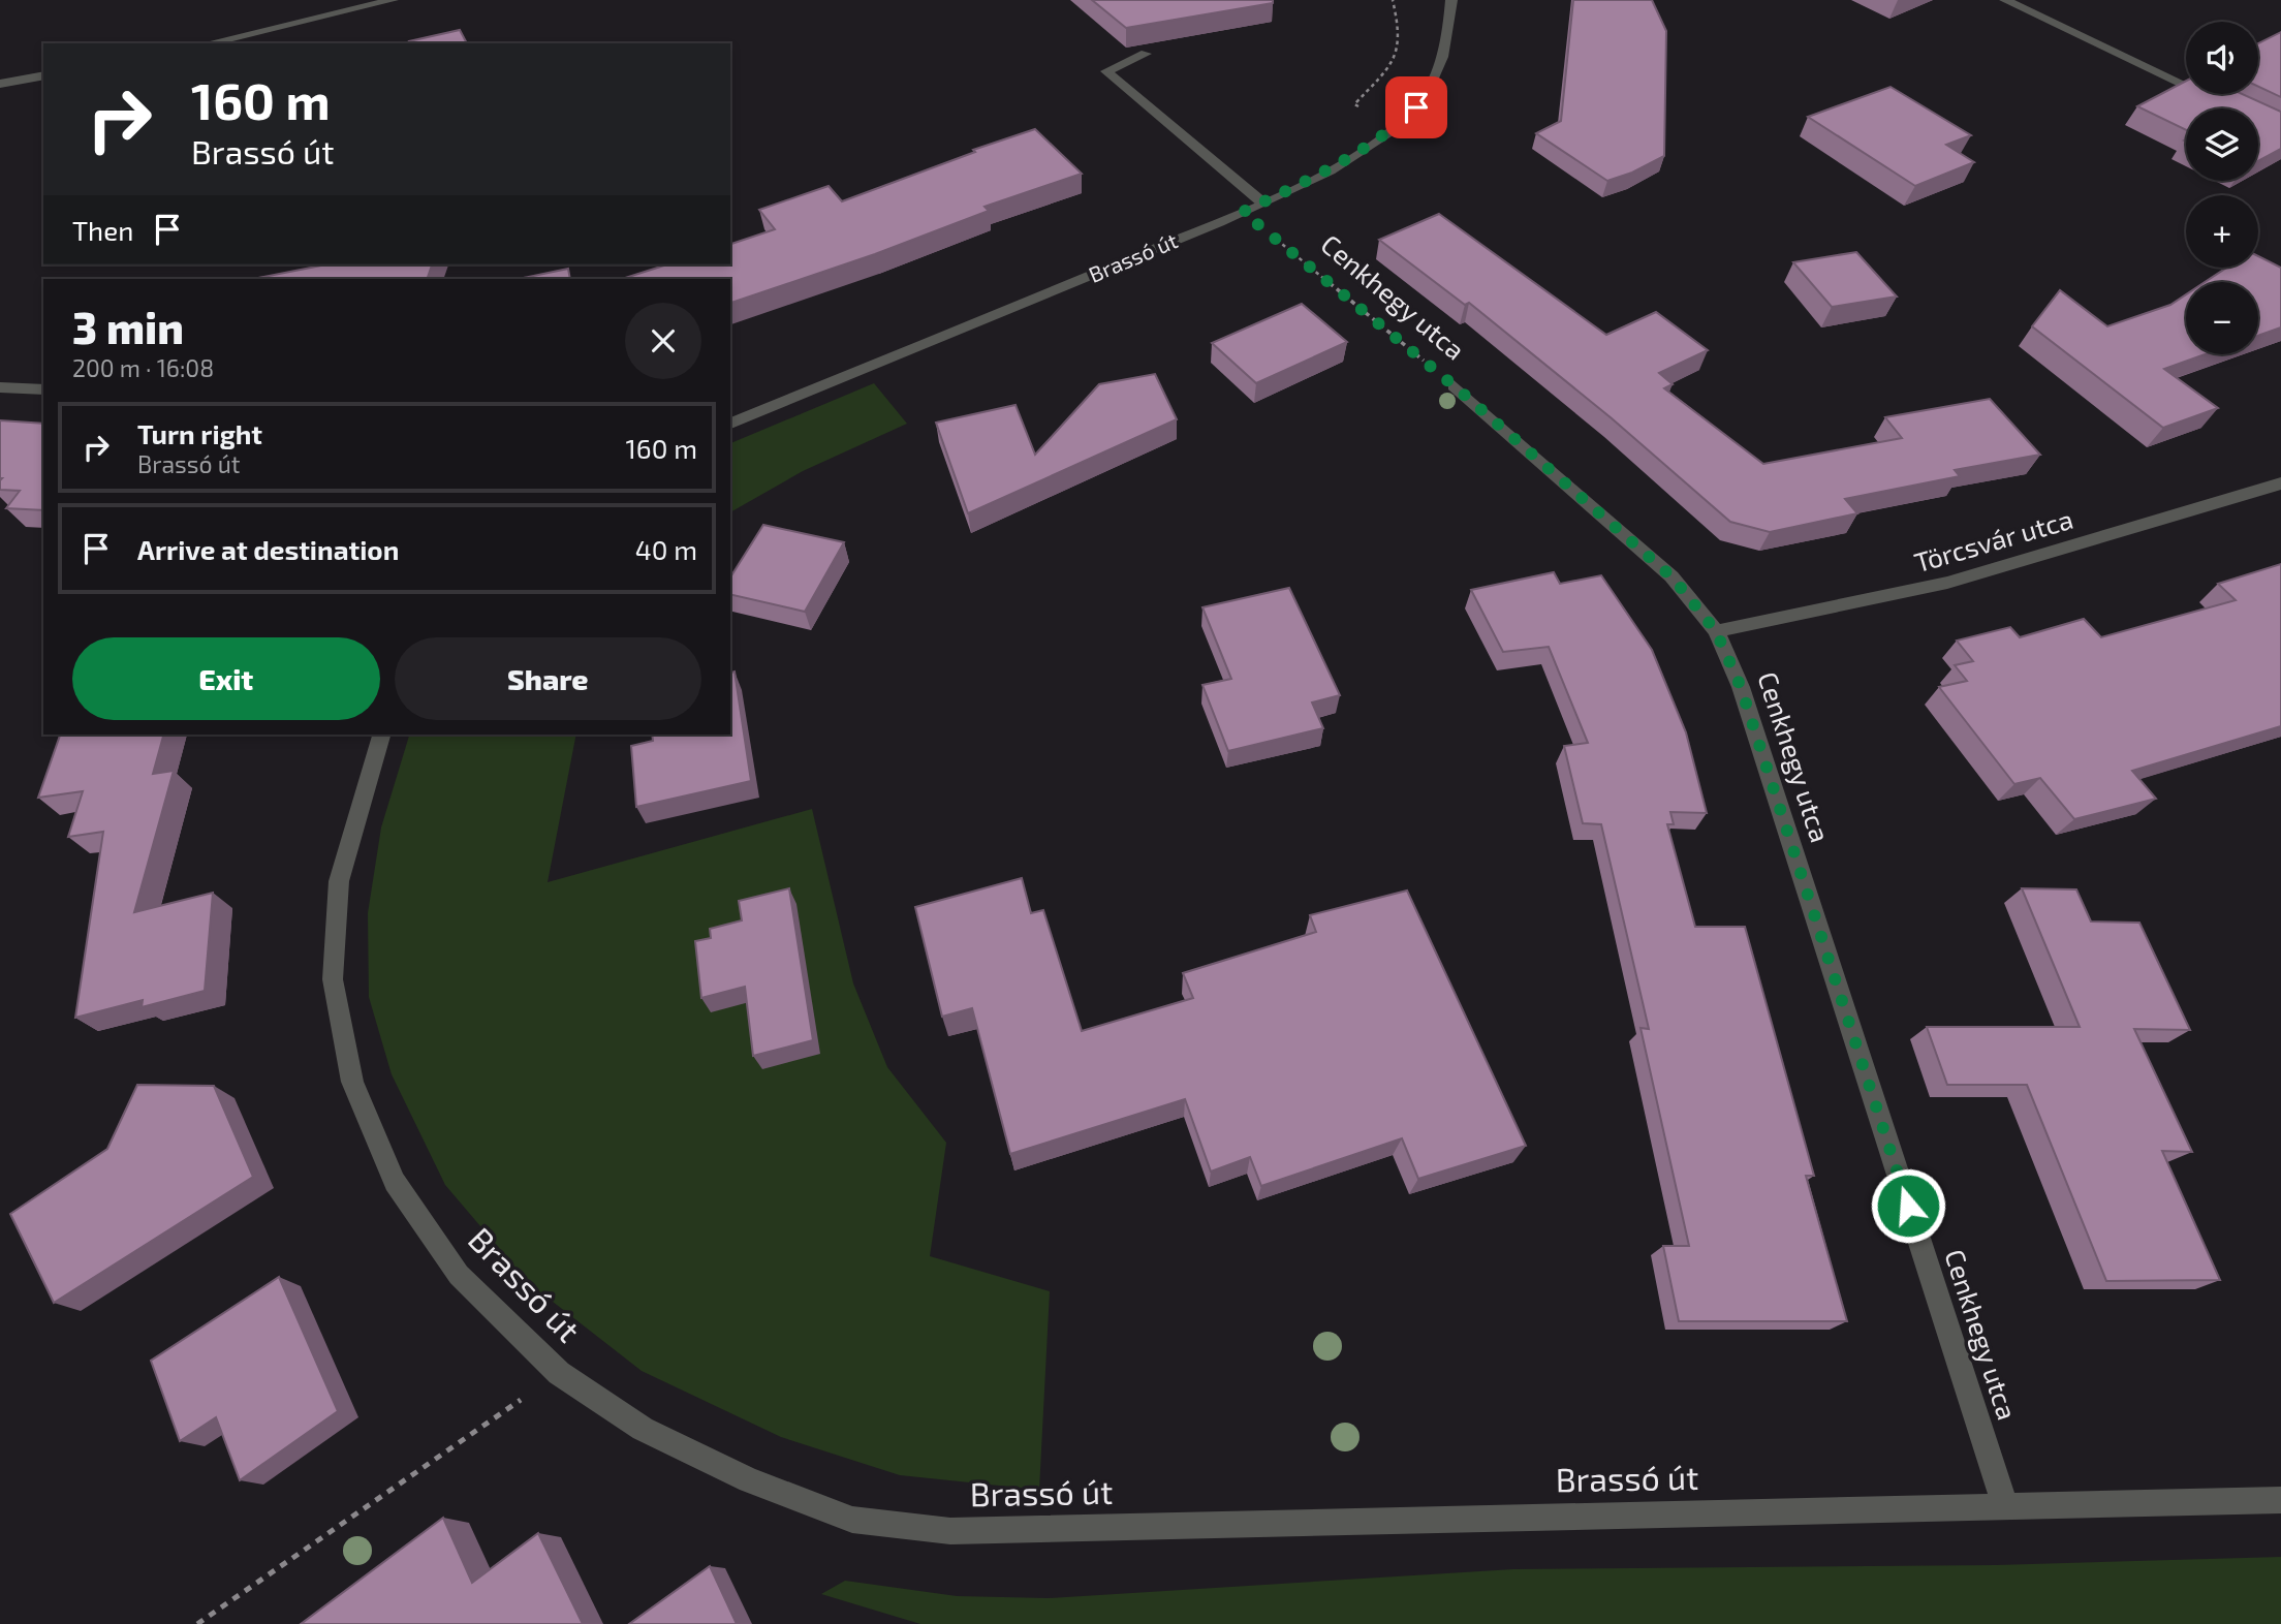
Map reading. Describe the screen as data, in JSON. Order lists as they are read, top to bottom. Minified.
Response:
{"streets":{"street":["Brassó út","Cenkhegy utca","Törcsvár utca"]},"crossings":[["Brassó út","Cenkhegy utca"],["Cenkhegy utca","Törcsvár utca"]],"page":{"map_buttons":["+","−"],"turn":["160 m","Brassó út"],"then":"Then","heading":["3 min","200 m · 16:08"],"list":[{"name":"Turn right","note":"Brassó út","value":"160 m"},{"name":"Arrive at destination","value":"40 m"}],"buttons":["Exit","Share"]}}
